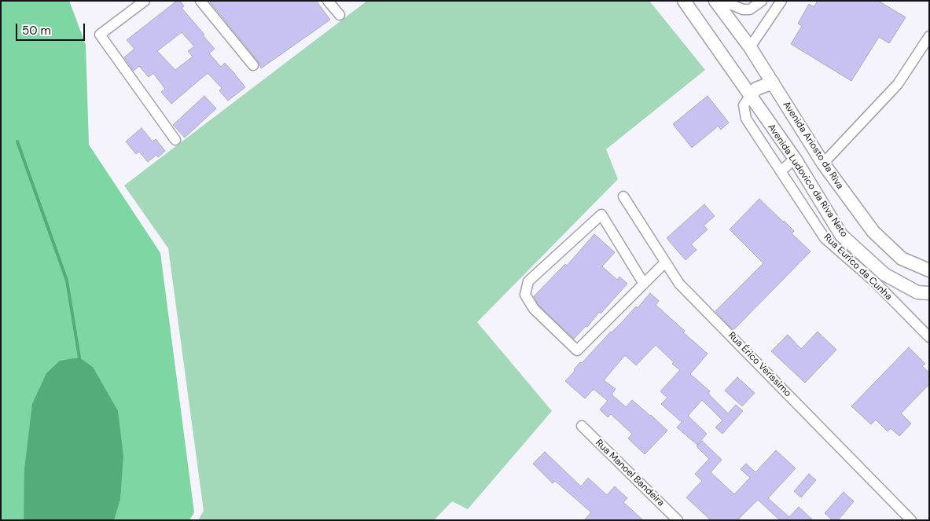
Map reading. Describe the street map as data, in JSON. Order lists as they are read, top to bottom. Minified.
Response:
{"streets":{"street":["Avenida Ariosto da Riva","Avenida Ludovico da Riva Neto","Rua Eurico da Cunha","Rua Érico Veríssimo","Rua Manoel Bandeira"]},"crossings":[["Avenida Ludovico da Riva Neto","Rua Eurico da Cunha"]],"scale_bar":"50 m"}
